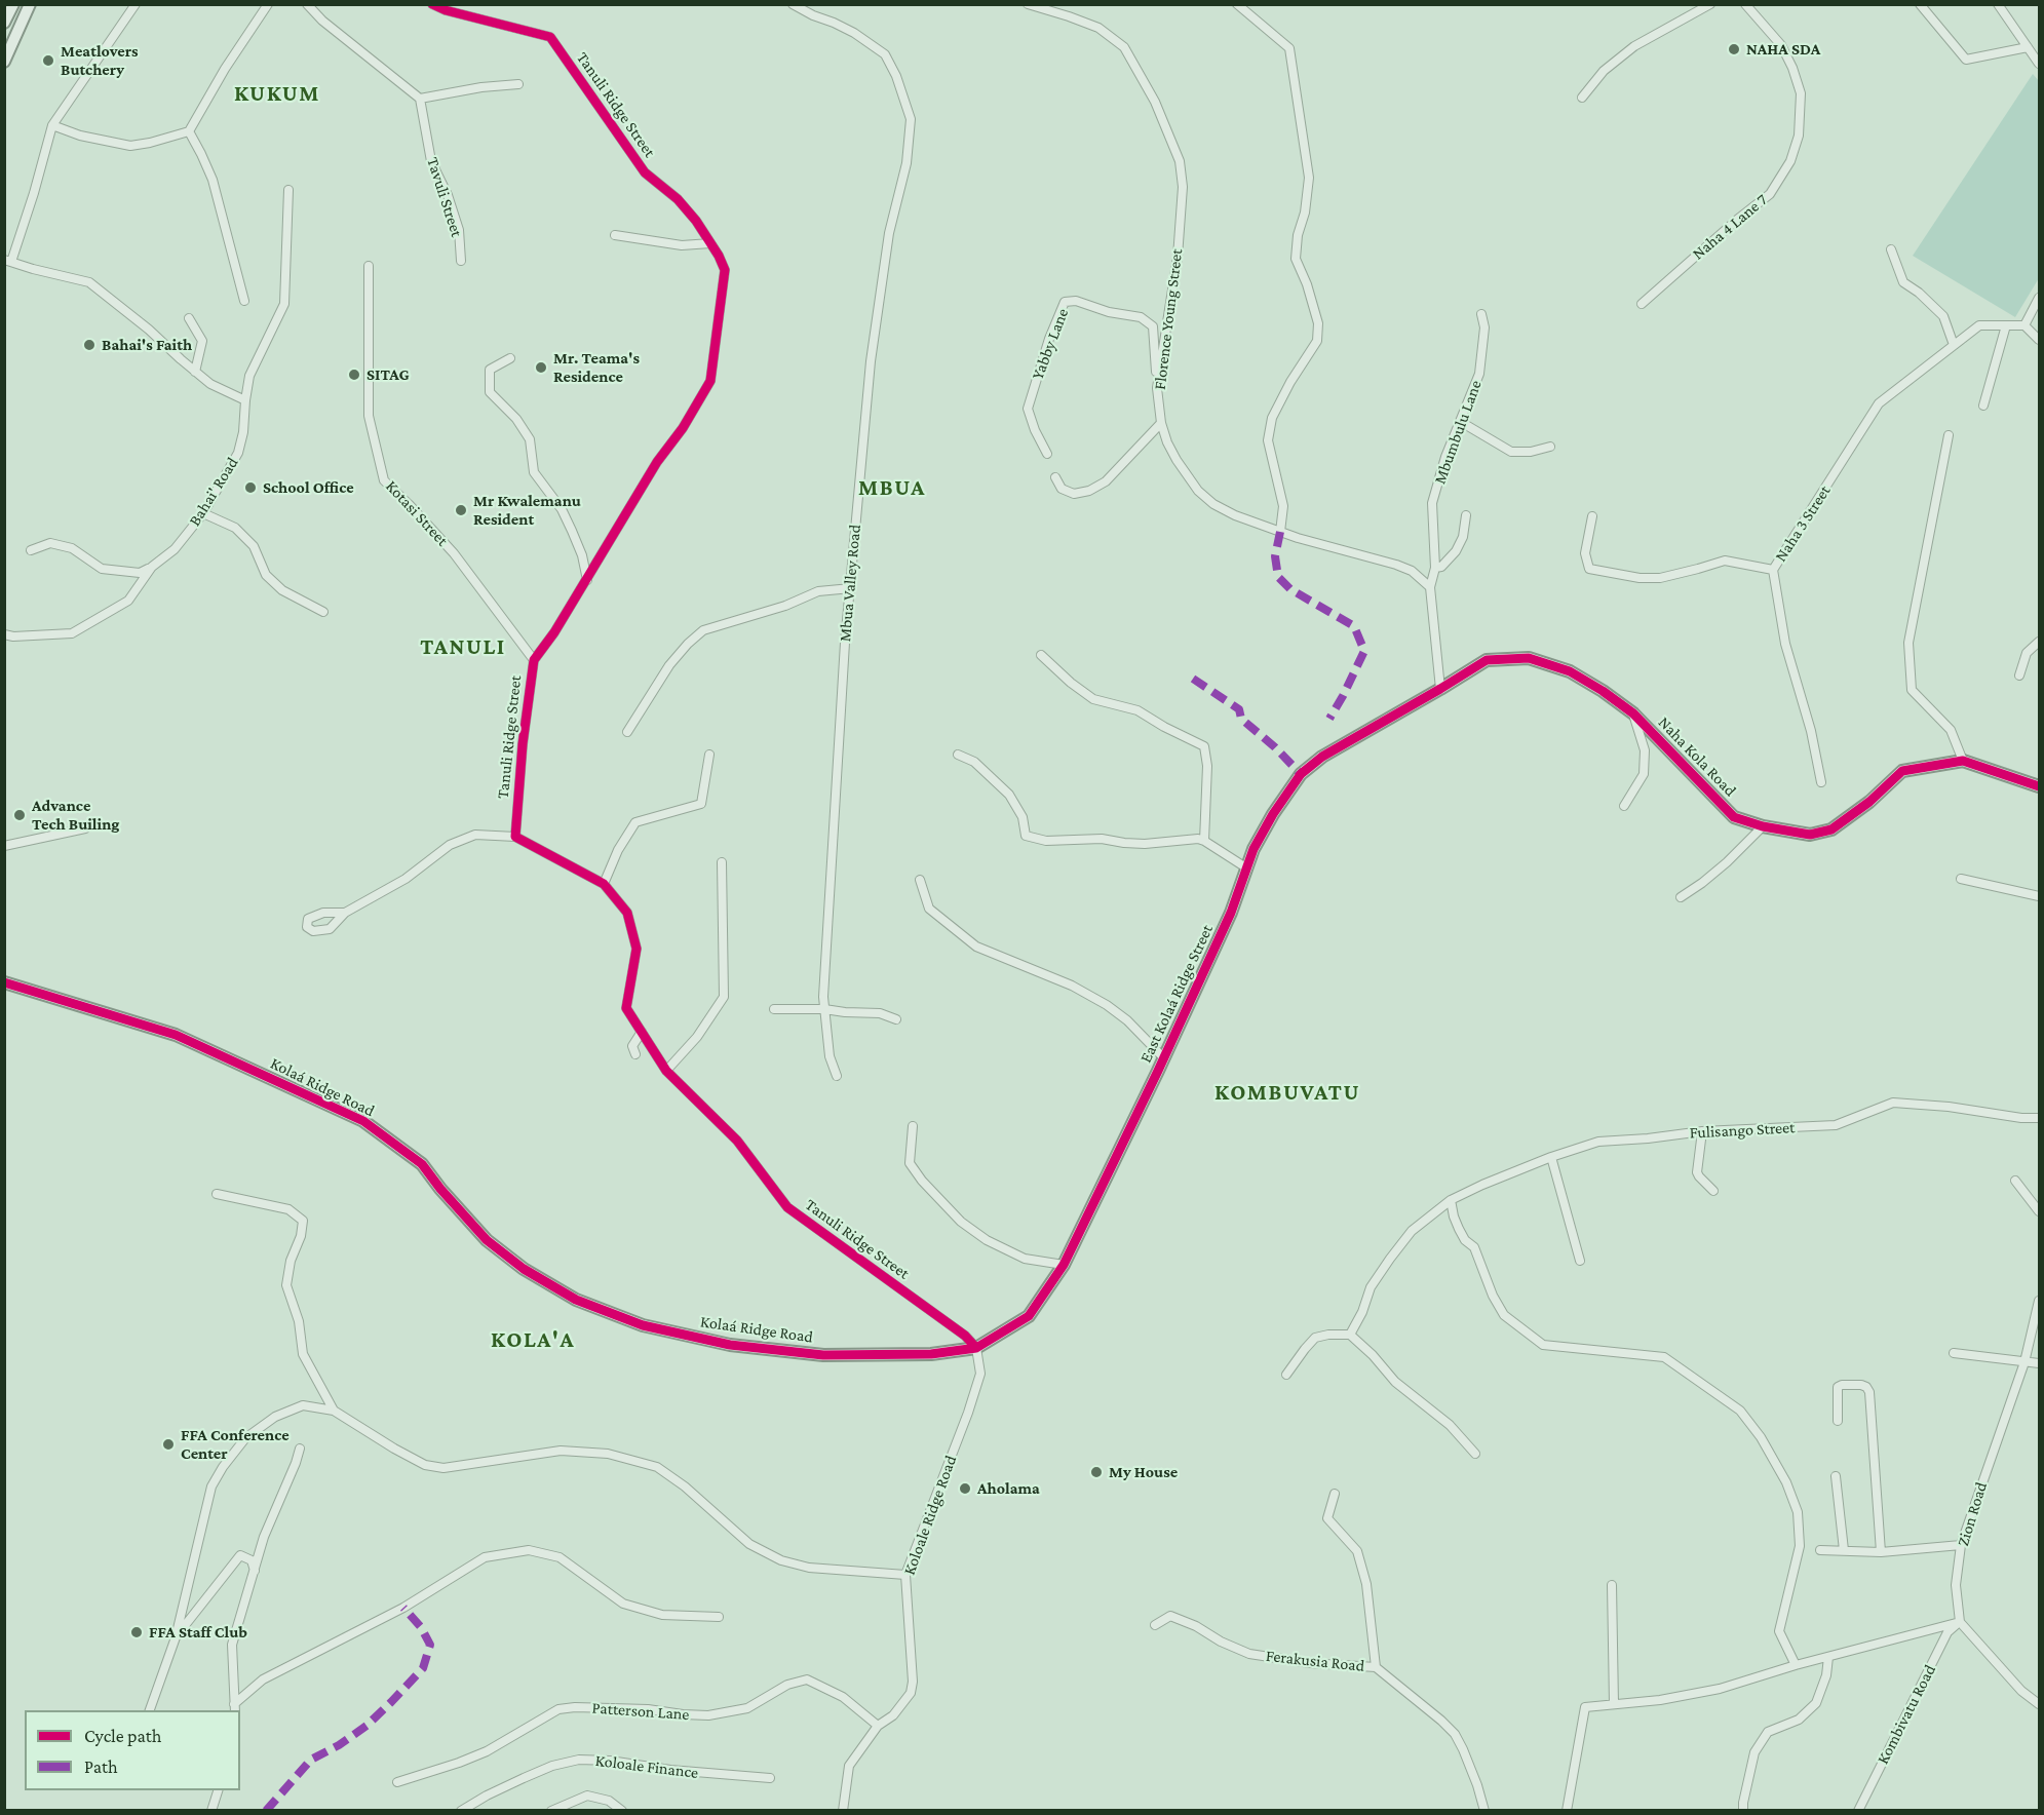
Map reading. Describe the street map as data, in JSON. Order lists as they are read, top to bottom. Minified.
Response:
{"streets":{"street":["Tanuli Ridge Street","Tavuli Street","Naha 4 Lane 7","Florence Young Street","Yabby Lane","Mbumbulu Lane","Bahai' Road","Kotasi Street","Naha 3 Street","Mbua Valley Road","Naha Kola Road","East Kolaá Ridge Street","Kolaá Ridge Road","Fulisango Street","Zion Road","Koloale Ridge Road","Ferakusia Road","Patterson Lane","Kombivatu Road","Koloale Finance"]},"crossings":[["Tanuli Ridge Street","Kotasi Street"],["Tanuli Ridge Street","East Kolaá Ridge Street"],["Tanuli Ridge Street","Kolaá Ridge Road"],["Tanuli Ridge Street","Koloale Ridge Road"],["Florence Young Street","Yabby Lane"],["Florence Young Street","Mbumbulu Lane"],["Naha Kola Road","East Kolaá Ridge Street"],["East Kolaá Ridge Street","Kolaá Ridge Road"],["East Kolaá Ridge Street","Koloale Ridge Road"],["Kolaá Ridge Road","Koloale Ridge Road"],["Zion Road","Kombivatu Road"],["Koloale Ridge Road","Patterson Lane"]],"districts":["KUKUM","MBUA","TANULI","KOMBUVATU","KOLA'A"],"places":["NAHA SDA","Meatlovers Butchery","Bahai's Faith","Mr. Teama's Residence","SITAG","School Office","Mr Kwalemanu Resident","Advance Tech Builing","FFA Conference Center","My House","Aholama","FFA Staff Club"],"legend":["Cycle path","Path"]}
